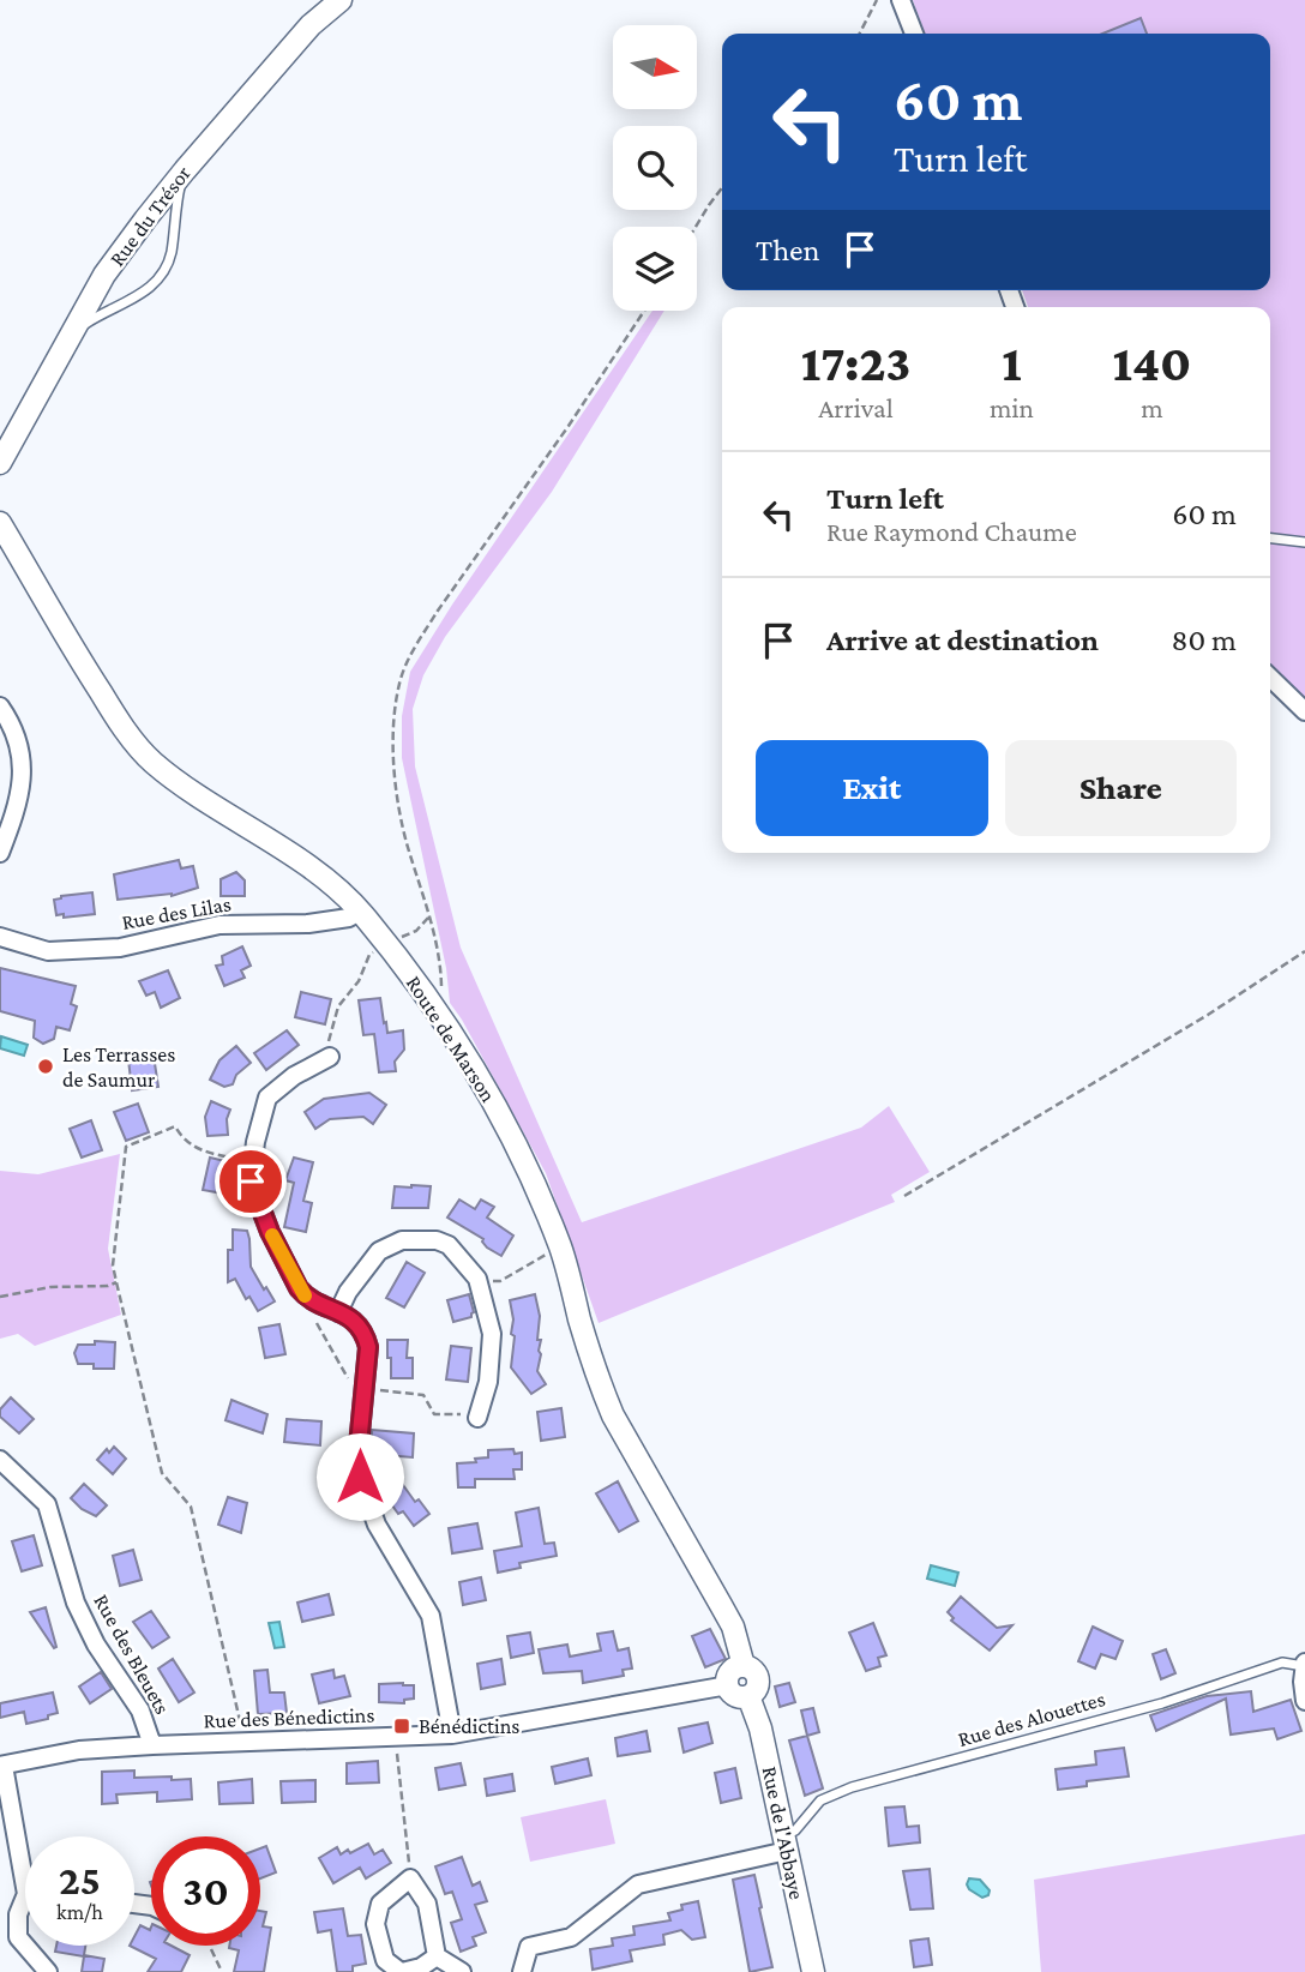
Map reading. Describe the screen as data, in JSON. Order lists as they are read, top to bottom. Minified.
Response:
{"streets":{"street":["Rue du Trésor","Rue des Lilas","Route de Marson","Rue des Bleuets","Rue des Bénedictins","Rue de l'Abbaye"],"lane":["Rue des Alouettes"]},"crossings":[["Rue des Lilas","Route de Marson"],["Route de Marson","Rue des Bénedictins"],["Route de Marson","Rue de l'Abbaye"],["Rue des Bleuets","Rue des Bénedictins"],["Rue des Bénedictins","Rue de l'Abbaye"],["Rue des Alouettes","Rue de l'Abbaye"]],"places":{"other":["Les Terrasses de Saumur"],"transit":["Bénédictins"]},"north":"right","page":{"turn":["60 m","Turn left"],"then":"Then","eta":["17:23","Arrival","1","min","140","m"],"list":[{"name":"Turn left","note":"Rue Raymond Chaume","value":"60 m"},{"name":"Arrive at destination","value":"80 m"}],"buttons":["Exit","Share"],"speed":"25 km/h","limit":"30"}}
